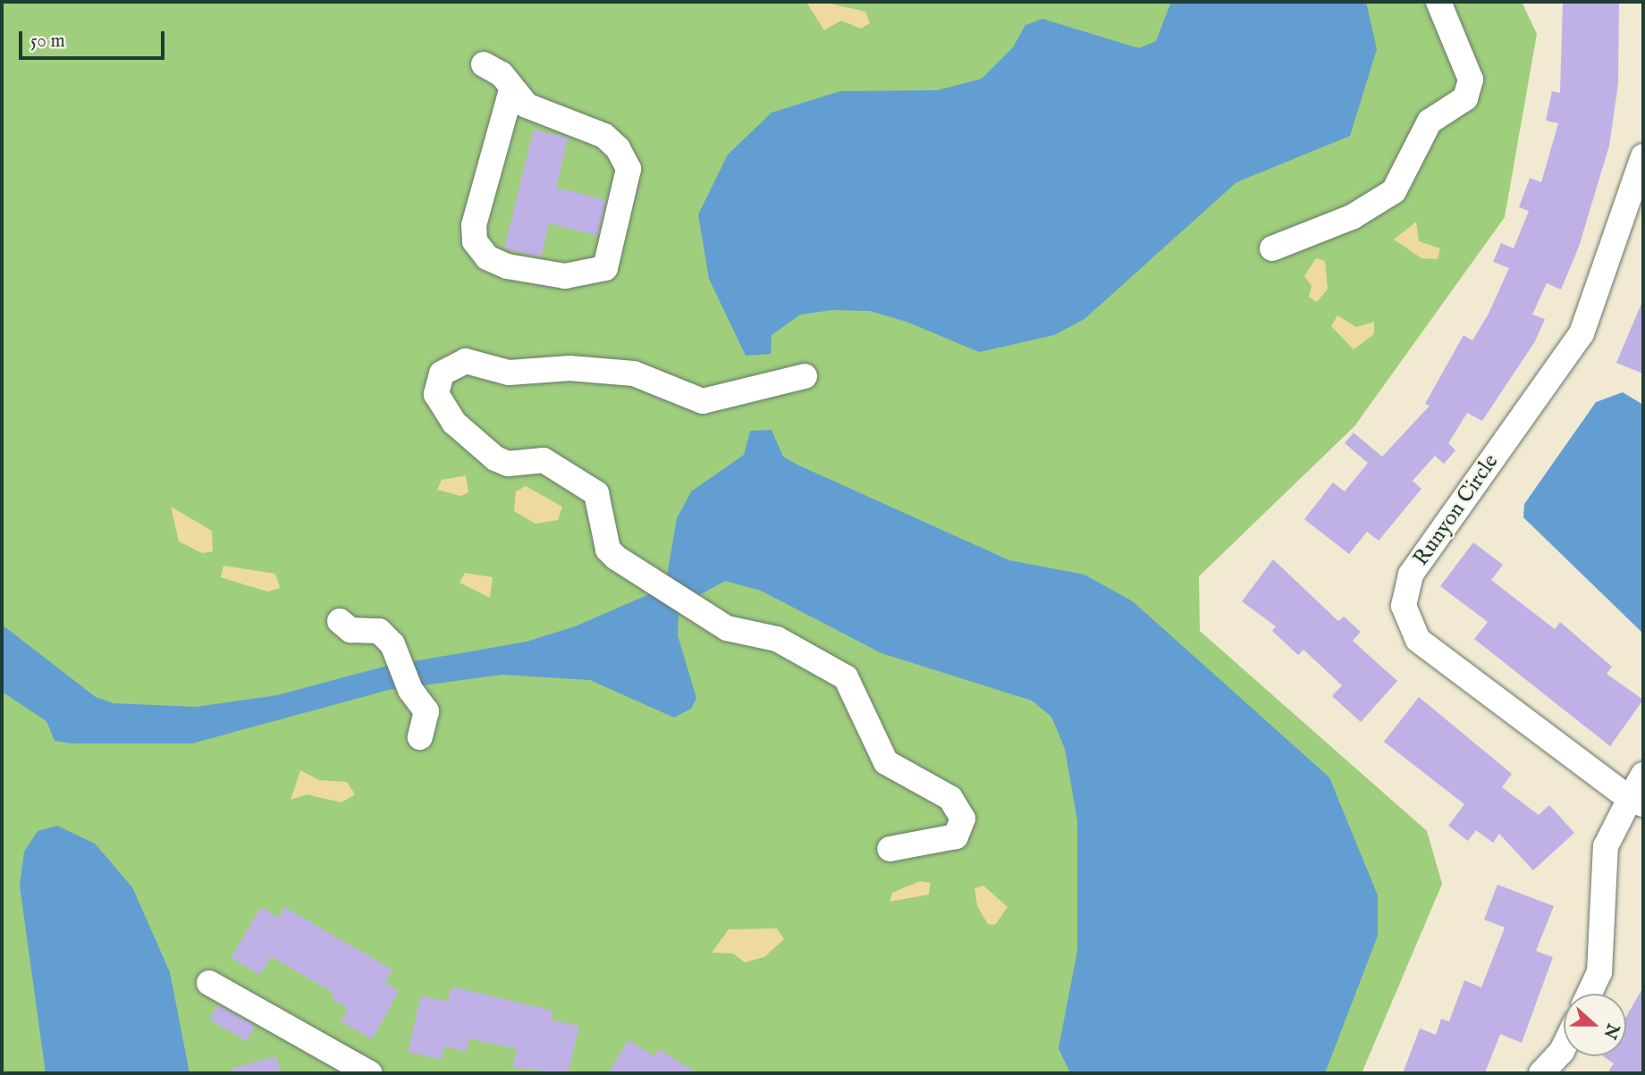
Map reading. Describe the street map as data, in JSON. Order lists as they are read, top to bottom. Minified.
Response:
{"streets":{"street":["Runyon Circle"]},"scale_bar":"50 m","north":"right"}
